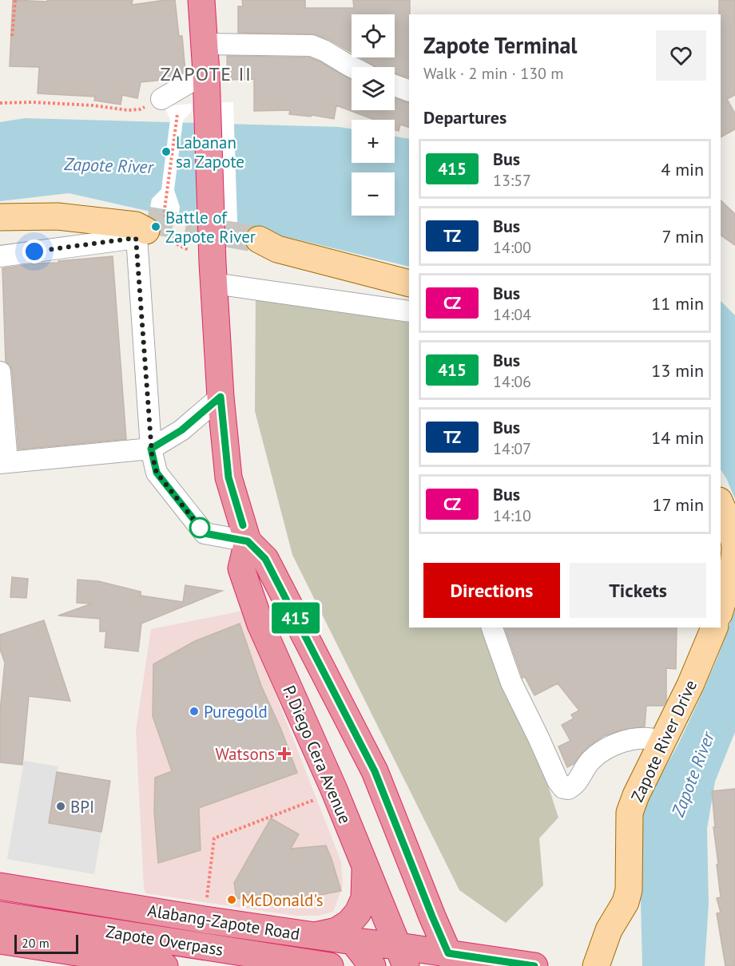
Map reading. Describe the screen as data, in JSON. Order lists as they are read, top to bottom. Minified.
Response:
{"streets":{"highway":["P. Diego Cera Avenue","Alabang-Zapote Road","Zapote Overpass"],"main road":["Zapote River Drive"]},"crossings":[["P. Diego Cera Avenue","Alabang-Zapote Road"]],"districts":["ZAPOTE II"],"water":["Zapote River"],"places":{"other":["Labanan sa Zapote","Battle of Zapote River","Puregold","BPI","McDonald's"],"health":["Watsons"]},"lines":["bus line 415"],"scale_bar":"20 m","page":{"on_map":"415","map_buttons":["+","−"],"heading":[["Zapote Terminal","Walk · 2 min · 130 m"],"Departures"],"list":[{"mark":"415","name":"Bus","note":"13:57","value":"4 min"},{"mark":"TZ","name":"Bus","note":"14:00","value":"7 min"},{"mark":"CZ","name":"Bus","note":"14:04","value":"11 min"},{"mark":"415","name":"Bus","note":"14:06","value":"13 min"},{"mark":"TZ","name":"Bus","note":"14:07","value":"14 min"},{"mark":"CZ","name":"Bus","note":"14:10","value":"17 min"}],"buttons":["Directions","Tickets"],"scale":"20 m"}}
